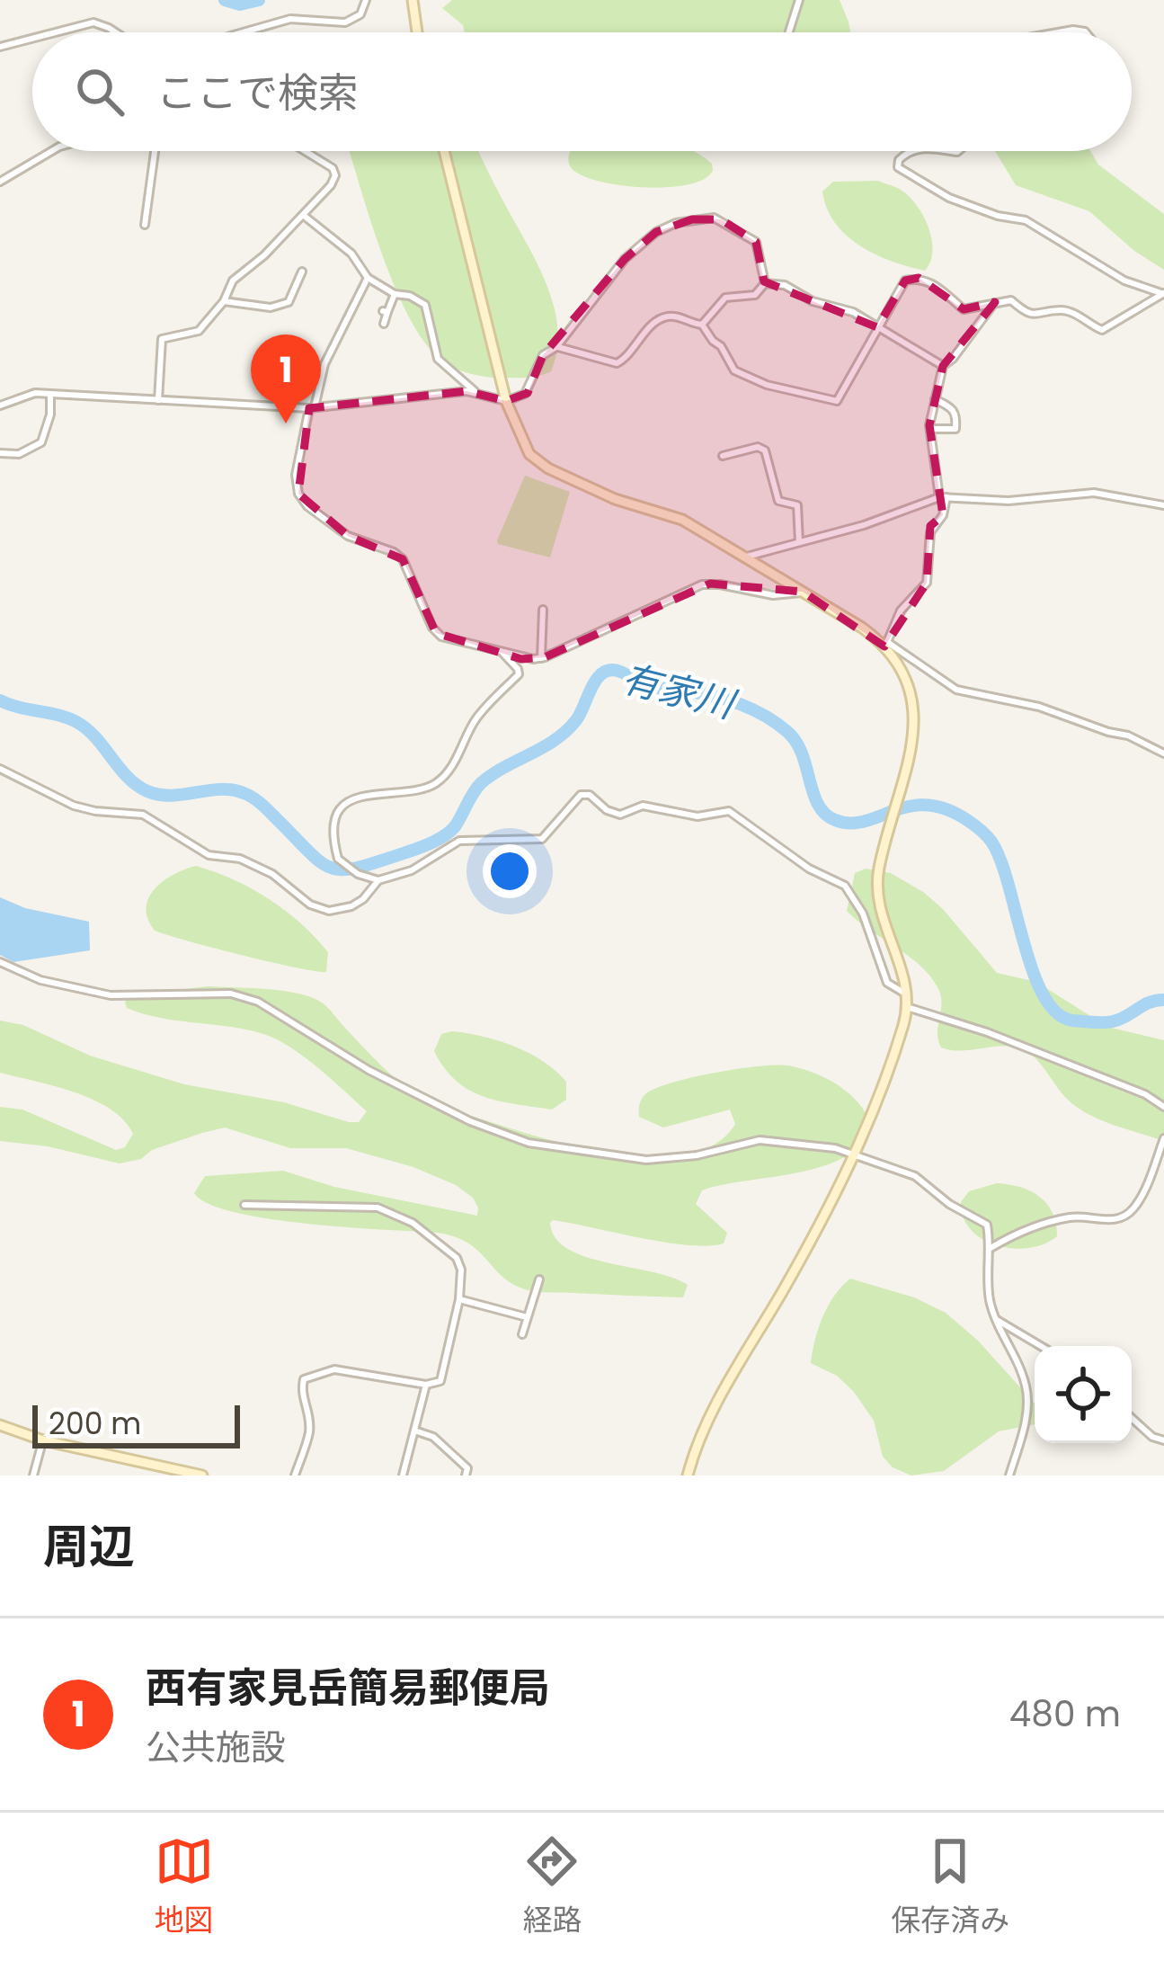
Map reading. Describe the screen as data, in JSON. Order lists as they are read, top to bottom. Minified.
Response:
{"water":["有家川"],"scale_bar":"200 m","page":{"search":"ここで検索","pins":"1","scale":"200 m","heading":"周辺","list":[{"mark":"1","name":"西有家見岳簡易郵便局","note":"公共施設","value":"480 m"}],"nav":["地図","経路","保存済み"]}}
